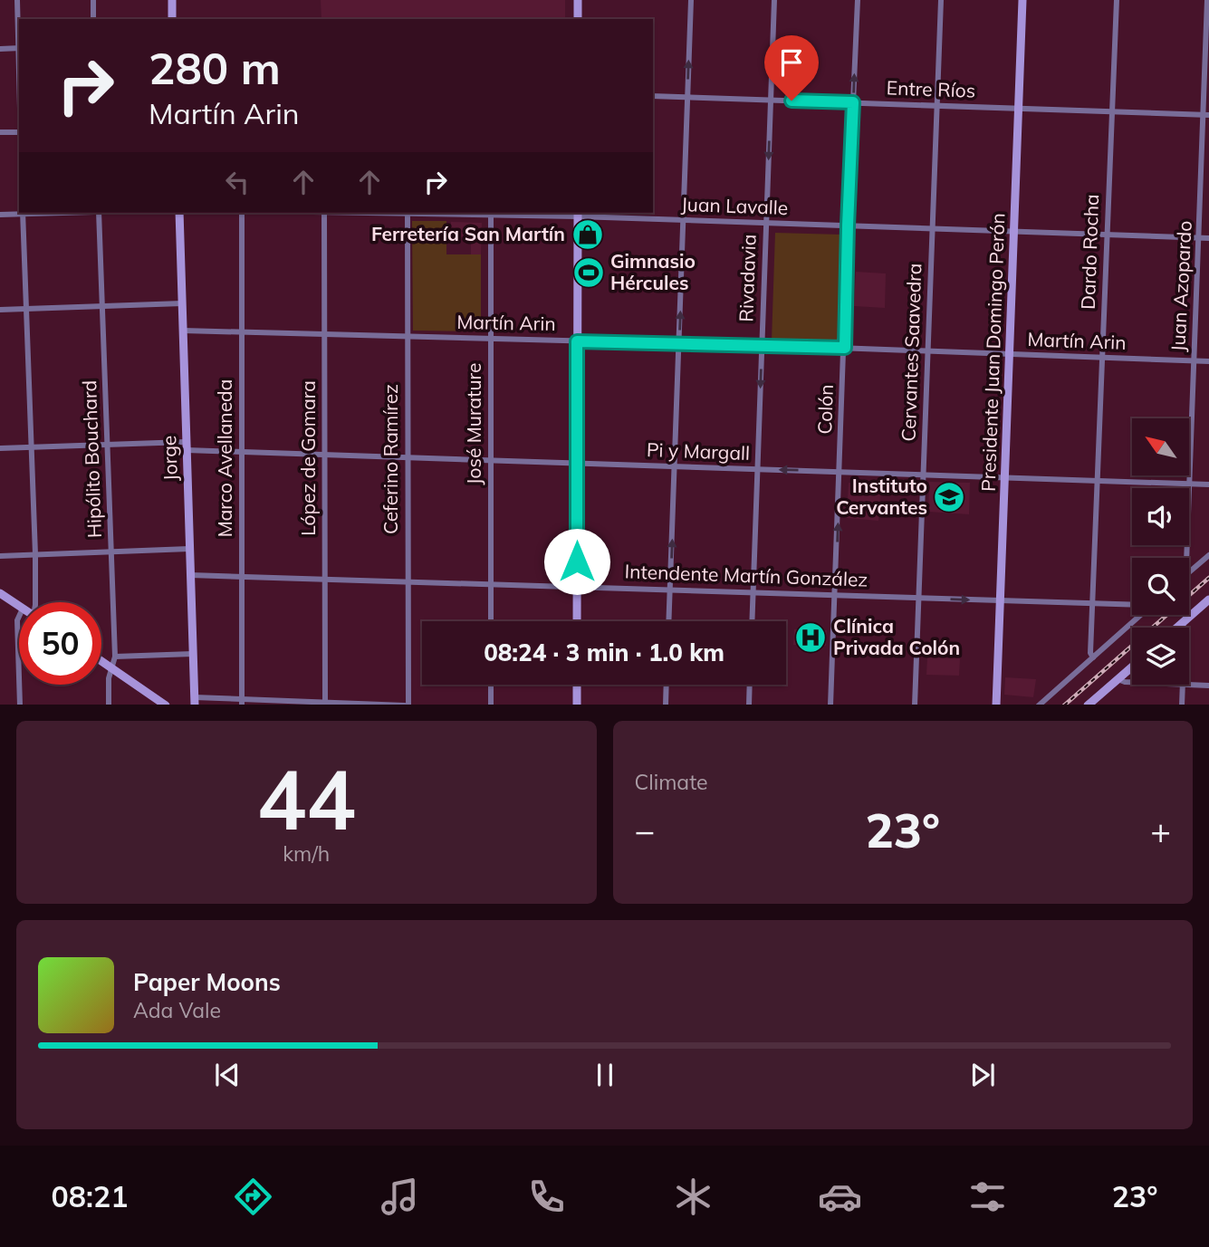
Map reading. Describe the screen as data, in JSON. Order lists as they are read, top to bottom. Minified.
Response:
{"streets":{"street":["Entre Ríos","Juan Lavalle","Dardo Rocha","Rivadavia","Juan Azopardo","Martín Arin","Cervantes Saavedra","Presidente Juan Domingo Perón","Colón","José Murature","Pi y Margall","Jorge","Marco Avellaneda","López de Gomara","Hipólito Bouchard","Ceferino Ramírez","Intendente Martín González"]},"crossings":[["Entre Ríos","Dardo Rocha"],["Entre Ríos","Rivadavia"],["Entre Ríos","Juan Azopardo"],["Entre Ríos","Cervantes Saavedra"],["Entre Ríos","Presidente Juan Domingo Perón"],["Entre Ríos","Colón"],["Juan Lavalle","Dardo Rocha"],["Juan Lavalle","Rivadavia"],["Juan Lavalle","Juan Azopardo"],["Juan Lavalle","Cervantes Saavedra"],["Juan Lavalle","Presidente Juan Domingo Perón"],["Juan Lavalle","Colón"],["Juan Lavalle","José Murature"],["Juan Lavalle","Ceferino Ramírez"],["Dardo Rocha","Martín Arin"],["Dardo Rocha","Pi y Margall"],["Dardo Rocha","Intendente Martín González"],["Rivadavia","Martín Arin"],["Rivadavia","Pi y Margall"],["Rivadavia","Intendente Martín González"],["Juan Azopardo","Martín Arin"],["Juan Azopardo","Pi y Margall"],["Martín Arin","Cervantes Saavedra"],["Martín Arin","Presidente Juan Domingo Perón"],["Martín Arin","Colón"],["Martín Arin","José Murature"],["Martín Arin","Jorge"],["Martín Arin","Marco Avellaneda"],["Martín Arin","López de Gomara"],["Martín Arin","Ceferino Ramírez"],["Cervantes Saavedra","Pi y Margall"],["Cervantes Saavedra","Intendente Martín González"],["Presidente Juan Domingo Perón","Pi y Margall"],["Presidente Juan Domingo Perón","Intendente Martín González"],["Colón","Pi y Margall"],["Colón","Intendente Martín González"],["José Murature","Pi y Margall"],["José Murature","Intendente Martín González"],["Pi y Margall","Jorge"],["Pi y Margall","Marco Avellaneda"],["Pi y Margall","López de Gomara"],["Pi y Margall","Hipólito Bouchard"],["Pi y Margall","Ceferino Ramírez"],["Jorge","Intendente Martín González"],["Marco Avellaneda","Intendente Martín González"],["López de Gomara","Intendente Martín González"],["Ceferino Ramírez","Intendente Martín González"]],"one_way":["Rivadavia"],"places":{"shop":["Ferretería San Martín"],"sports":["Gimnasio Hércules"],"school or university":["Instituto Cervantes"],"hospital":["Clínica Privada Colón"]},"north":"top left","page":{"turn":["280 m","Martín Arin"],"limit":"50","trip":"08:24 · 3 min · 1.0 km","tile":[["44","km/h"],"Climate"],"heat":["−","23°","+"],"song":["Paper Moons","Ada Vale"],"tabs":["08:21","23°"]}}
